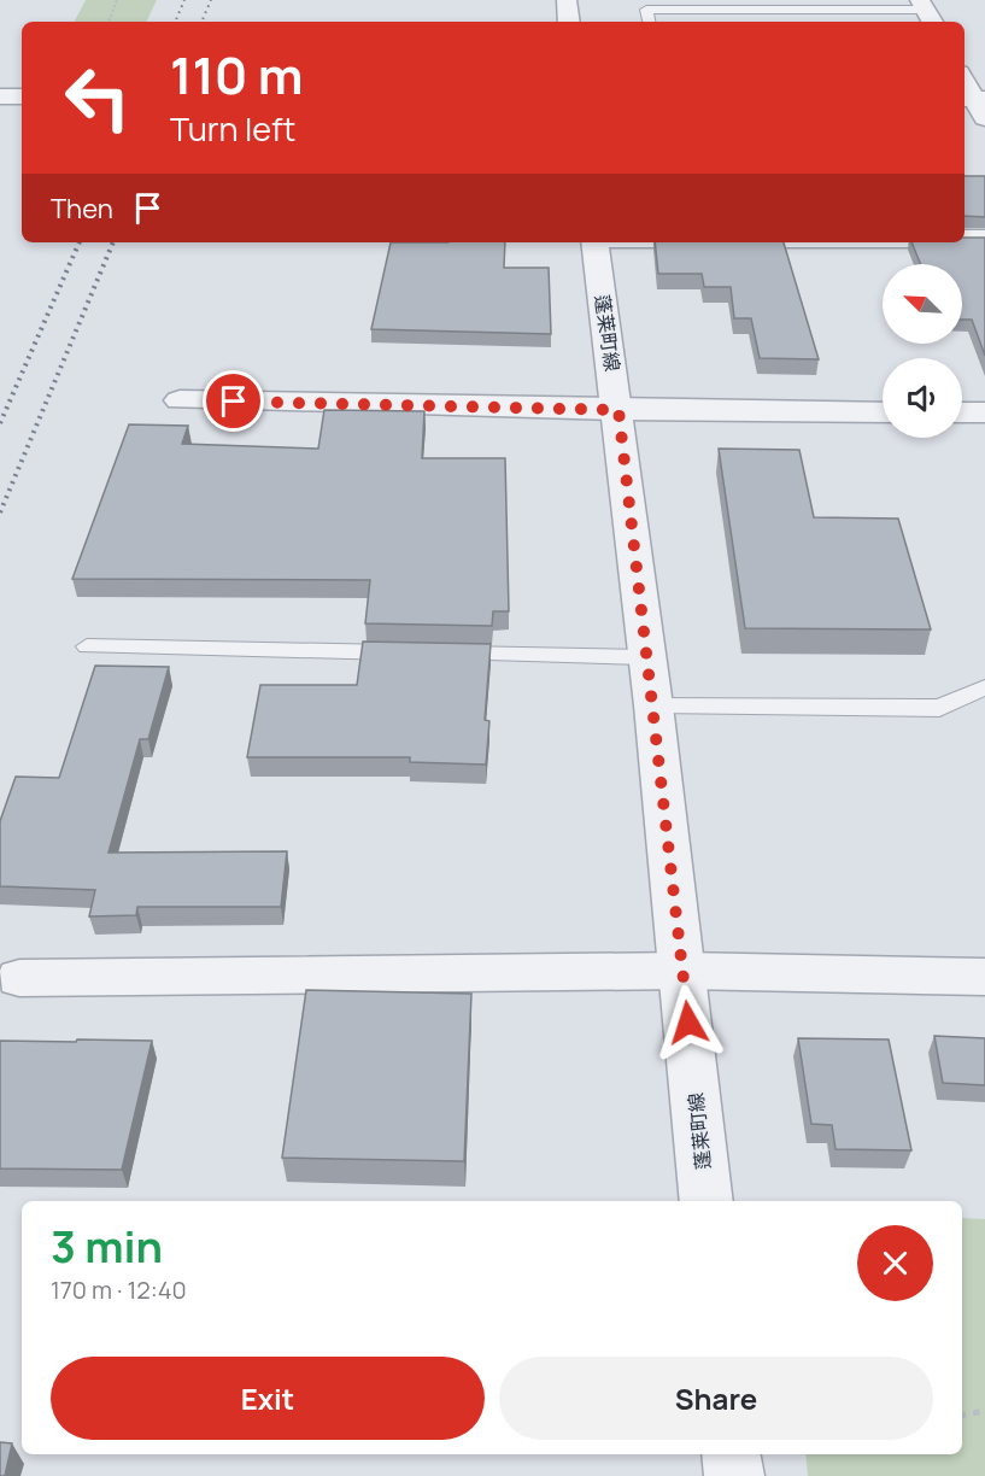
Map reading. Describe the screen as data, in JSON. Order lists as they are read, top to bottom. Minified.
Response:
{"streets":{"street":["蓬莱町線"]},"north":"top left","page":{"turn":["110 m","Turn left"],"then":"Then","heading":["3 min","170 m · 12:40"],"buttons":["Exit","Share"]}}
